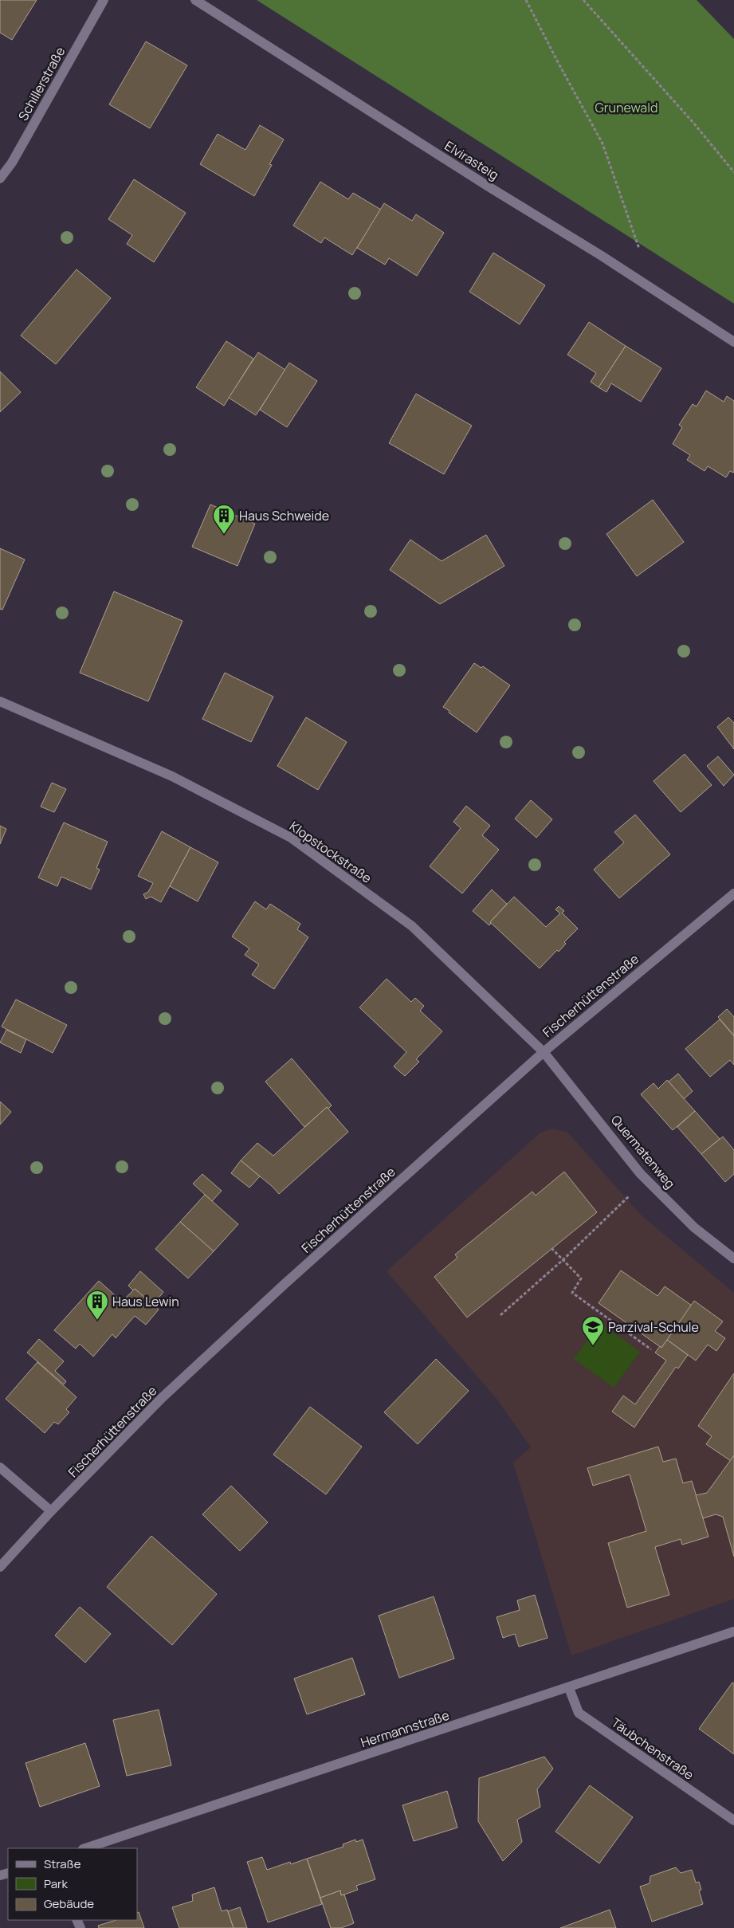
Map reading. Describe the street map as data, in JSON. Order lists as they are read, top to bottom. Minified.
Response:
{"streets":{"street":["Schillerstraße","Elvirasteig","Klopstockstraße","Fischerhüttenstraße","Quermatenweg","Hermannstraße","Täubchenstraße"]},"crossings":[["Klopstockstraße","Fischerhüttenstraße"],["Klopstockstraße","Quermatenweg"],["Fischerhüttenstraße","Quermatenweg"],["Hermannstraße","Täubchenstraße"]],"parks":["Grunewald"],"places":{"building":["Haus Schweide","Haus Lewin"],"school or university":["Parzival-Schule"]},"legend":["Straße","Park","Gebäude"]}
